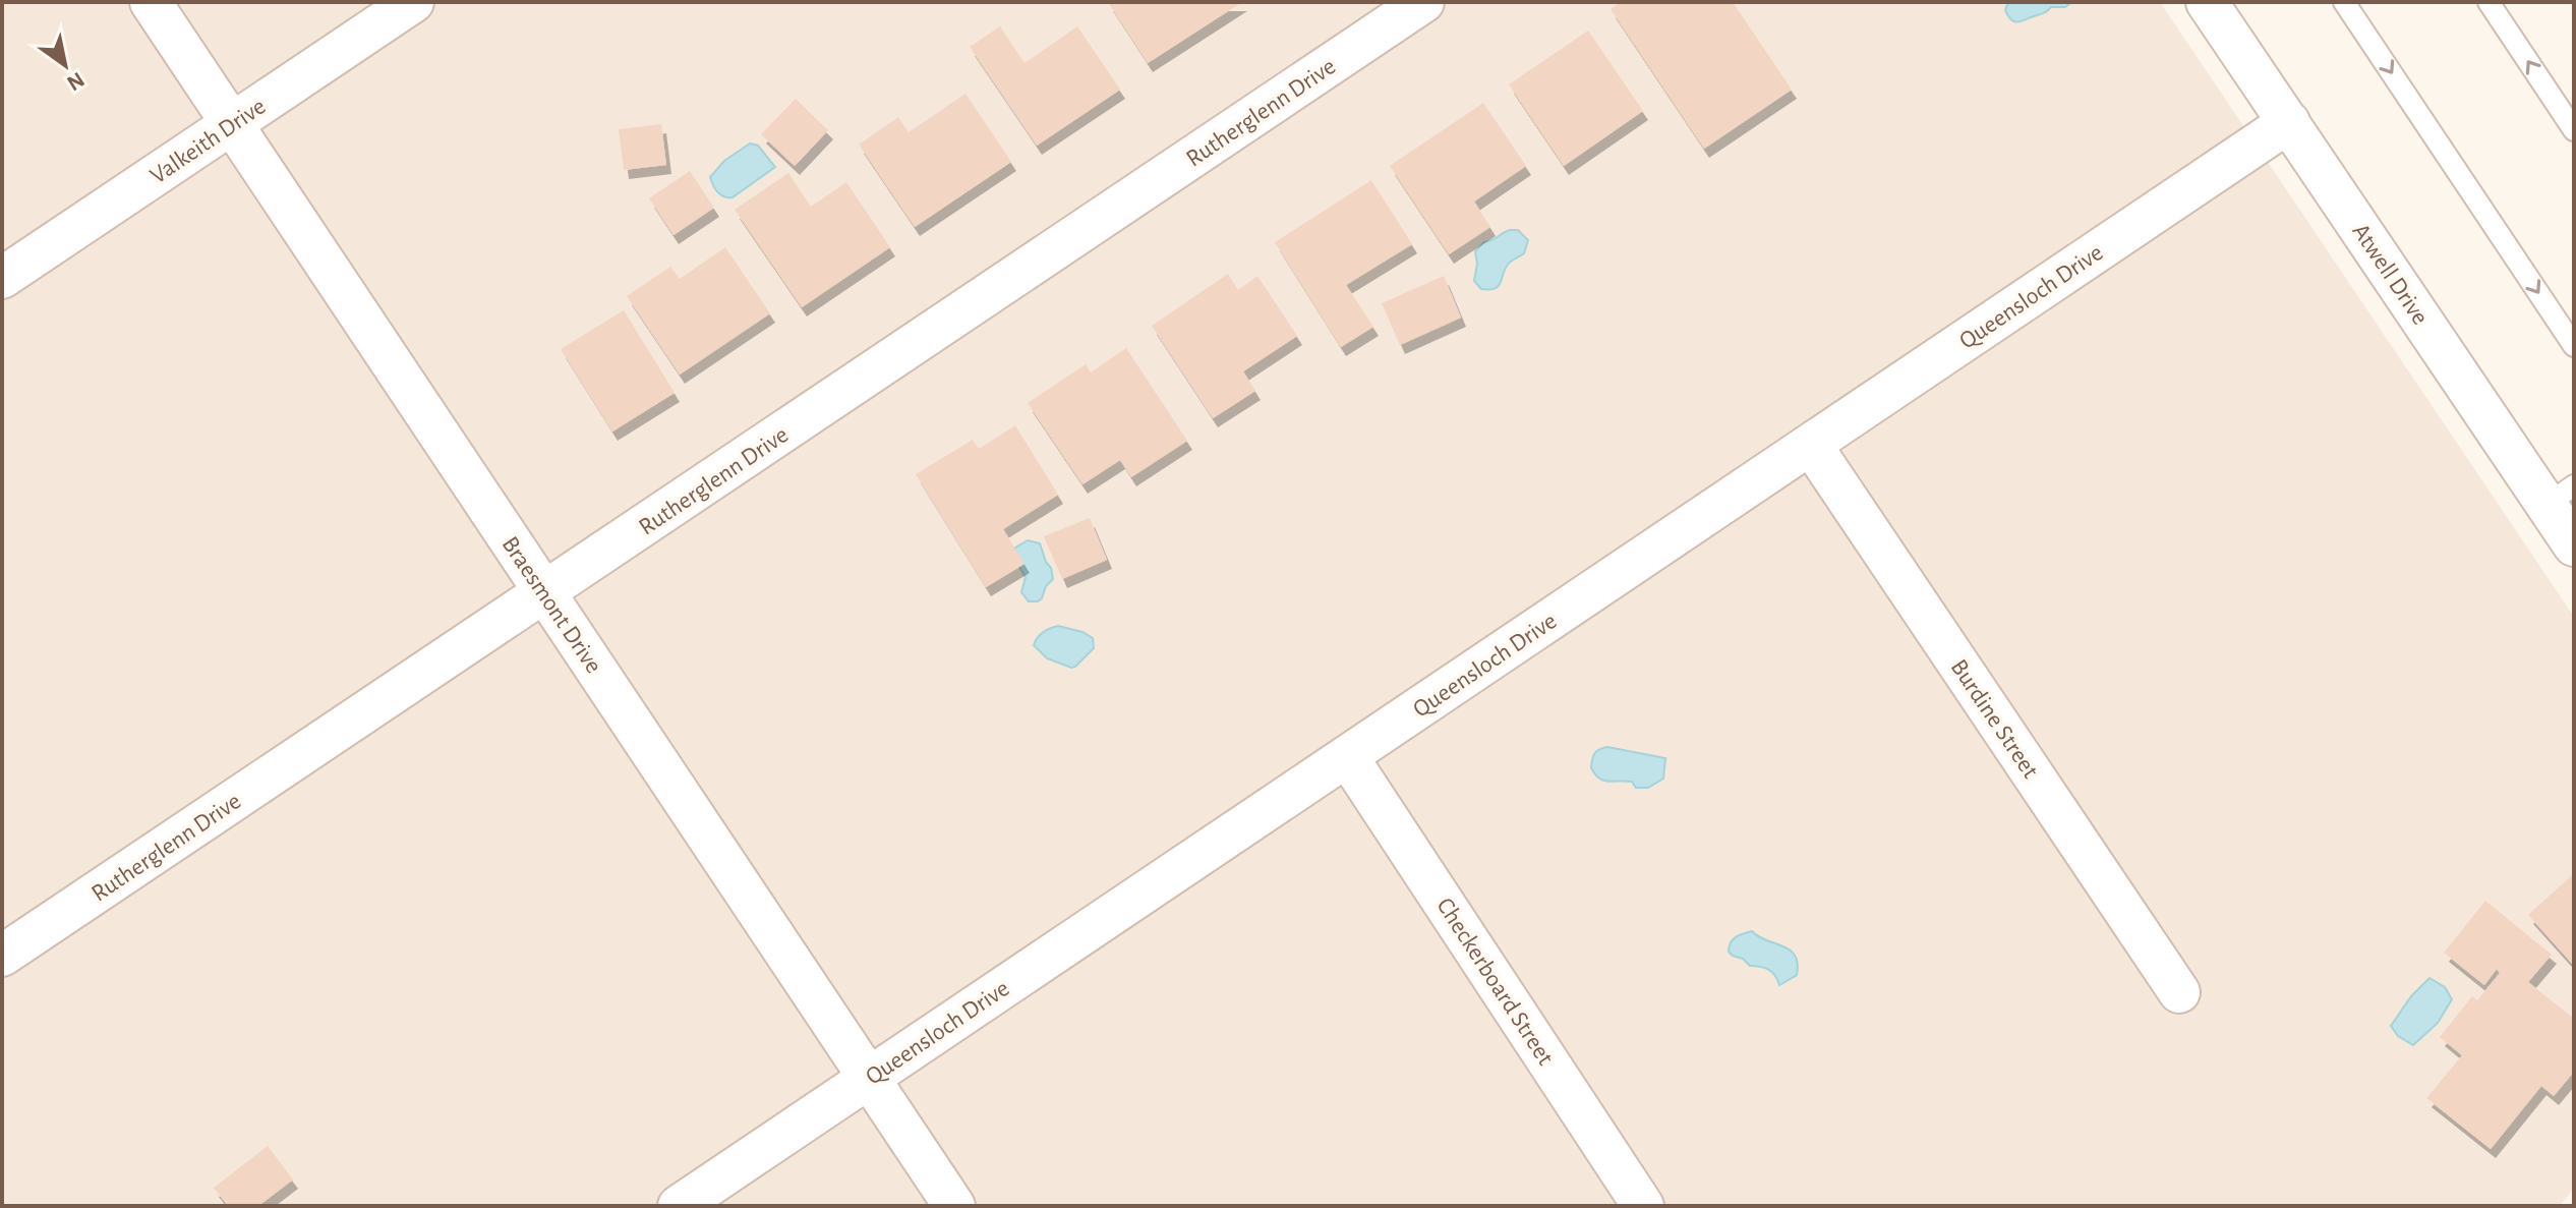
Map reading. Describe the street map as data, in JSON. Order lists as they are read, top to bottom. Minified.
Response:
{"streets":{"street":["Rutherglenn Drive","Valkeith Drive","Atwell Drive","Queensloch Drive","Braesmont Drive","Burdine Street","Checkerboard Street"]},"crossings":[["Rutherglenn Drive","Braesmont Drive"],["Valkeith Drive","Braesmont Drive"],["Atwell Drive","Queensloch Drive"],["Queensloch Drive","Braesmont Drive"],["Queensloch Drive","Burdine Street"],["Queensloch Drive","Checkerboard Street"]],"north":"bottom right"}
